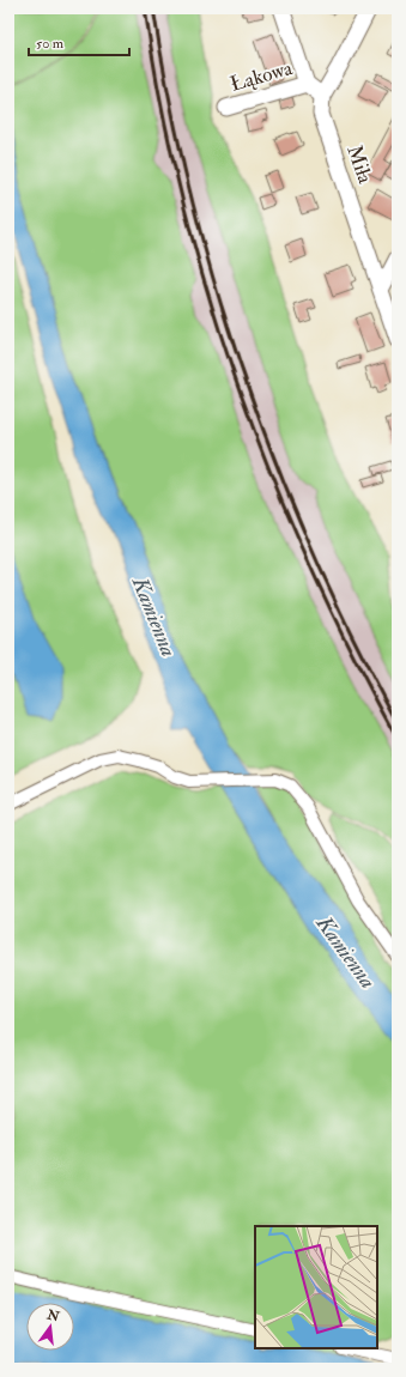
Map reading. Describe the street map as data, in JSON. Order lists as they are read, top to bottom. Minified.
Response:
{"streets":{"street":["Łąkowa","Miła"]},"crossings":[["Łąkowa","Miła"]],"water":["Kamienna"],"scale_bar":"50 m","north":"top"}
